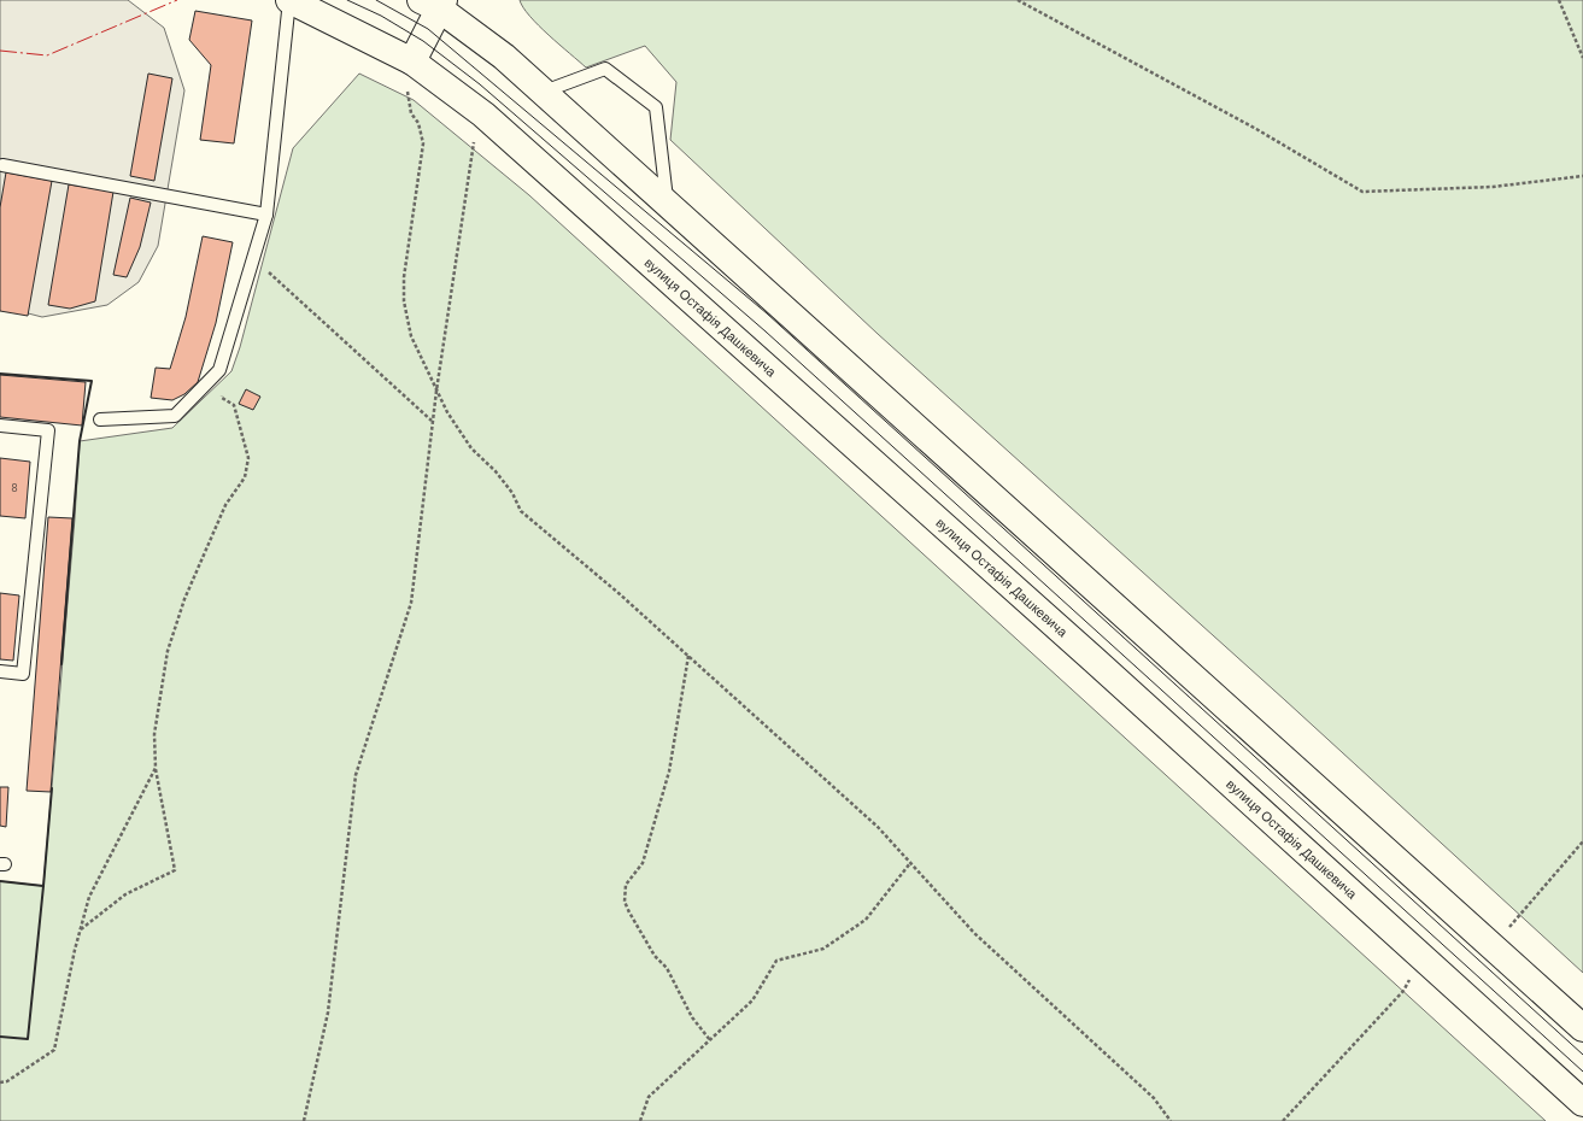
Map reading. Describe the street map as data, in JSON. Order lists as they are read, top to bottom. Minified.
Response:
{"streets":{"street":["вулиця Остафія Дашкевича"]},"house_numbers":["8"]}
